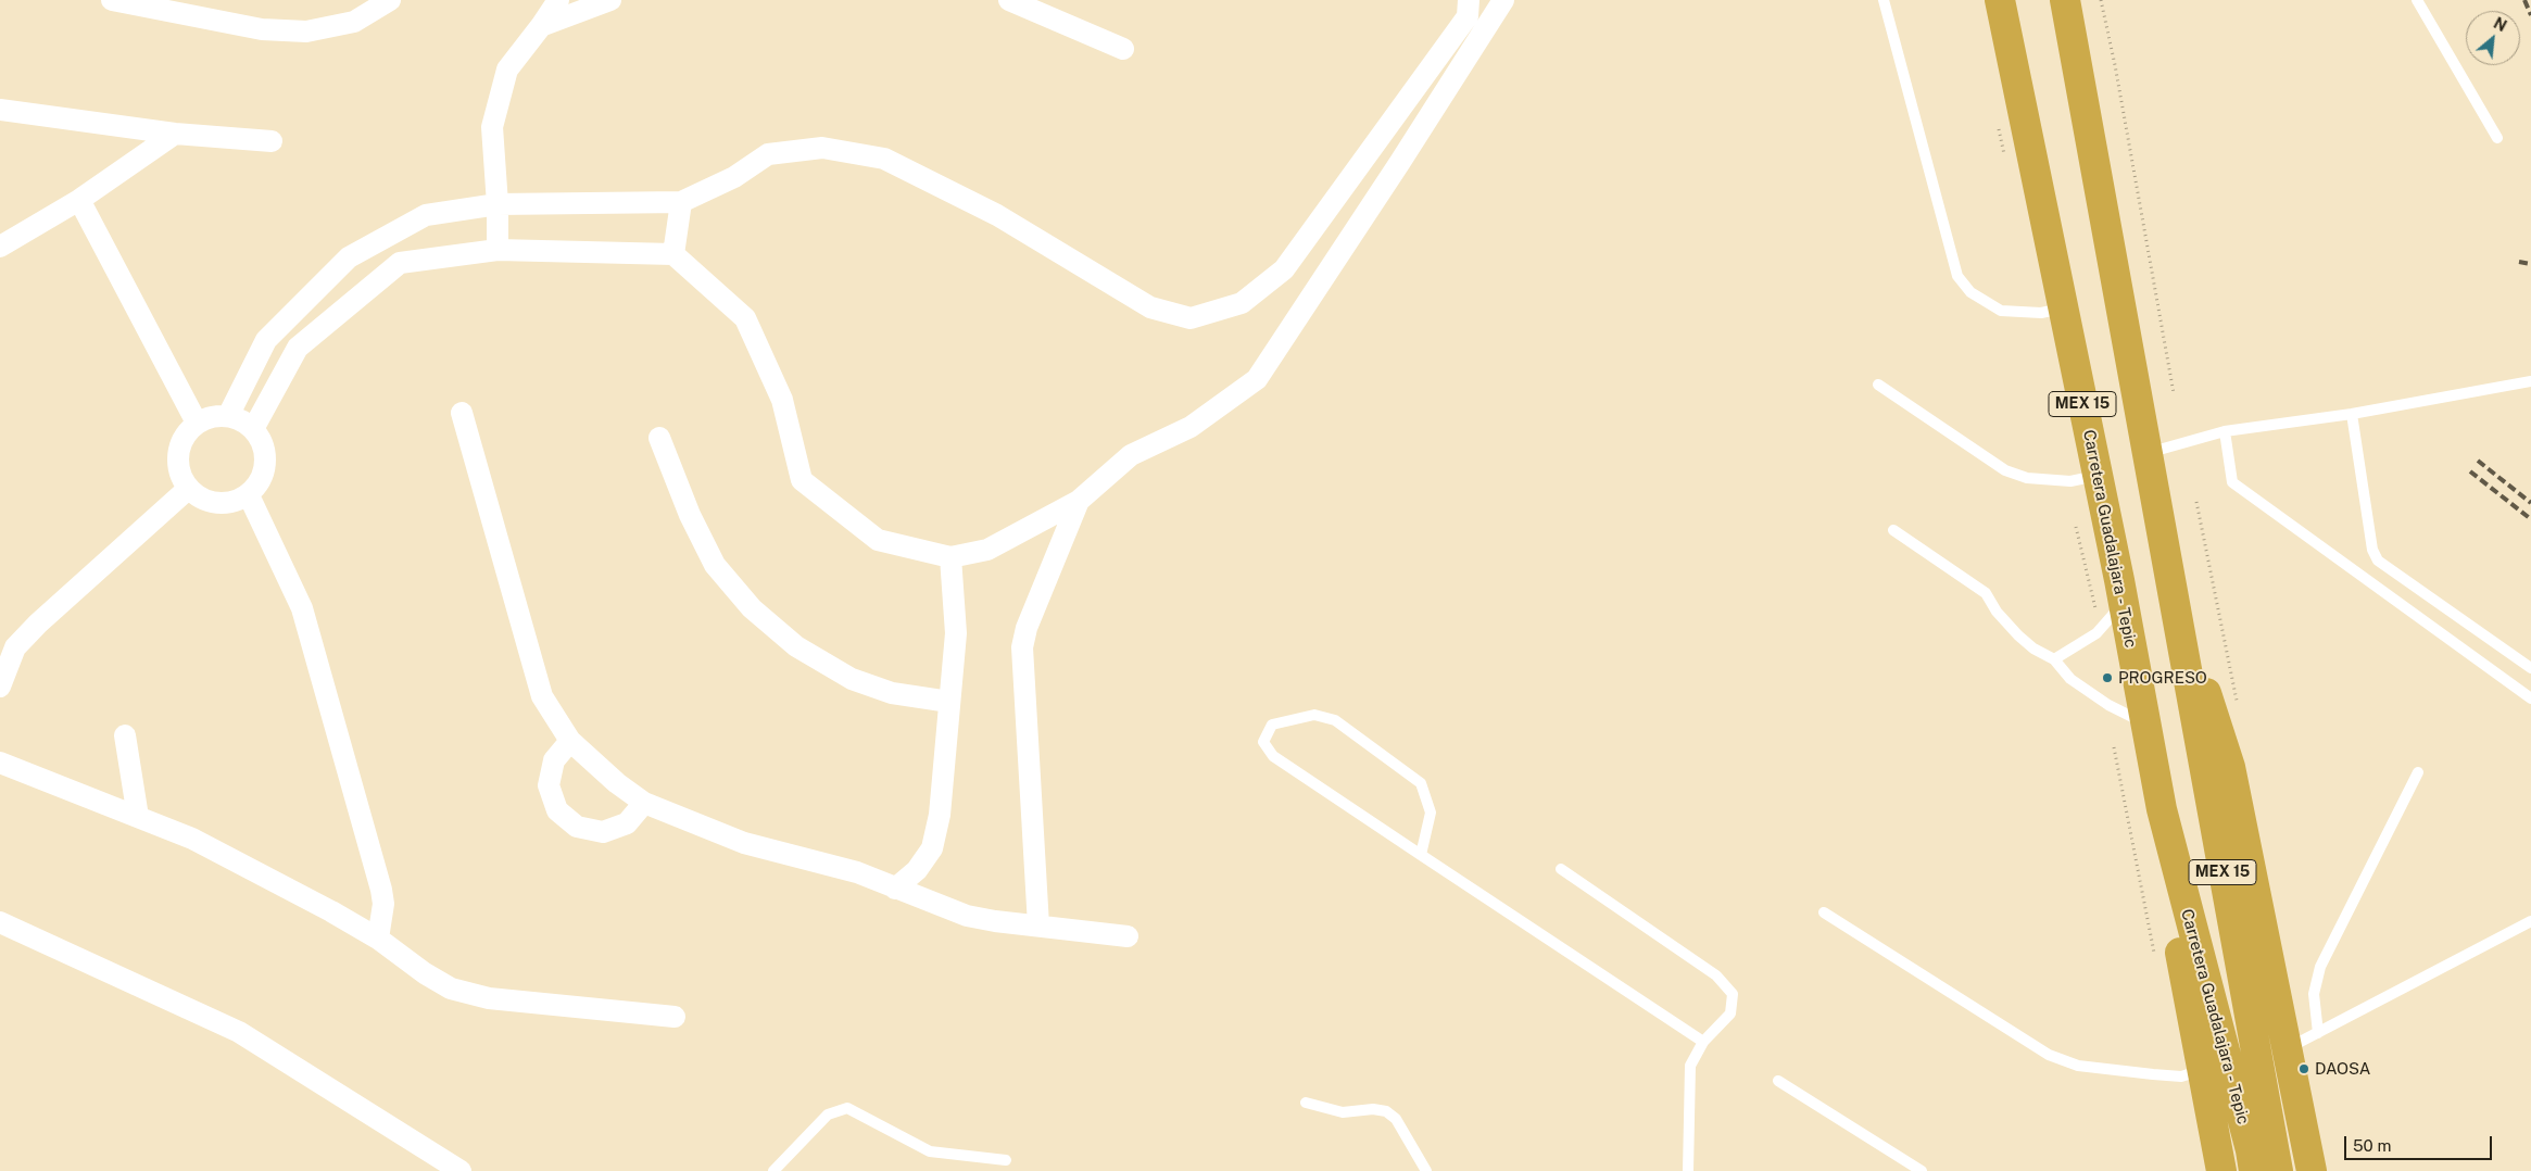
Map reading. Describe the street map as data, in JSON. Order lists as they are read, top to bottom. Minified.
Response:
{"streets":{"highway":["MEX 15","Carretera Guadalajara - Tepic"]},"places":["PROGRESO","DAOSA"],"scale_bar":"50 m","north":"top right"}
